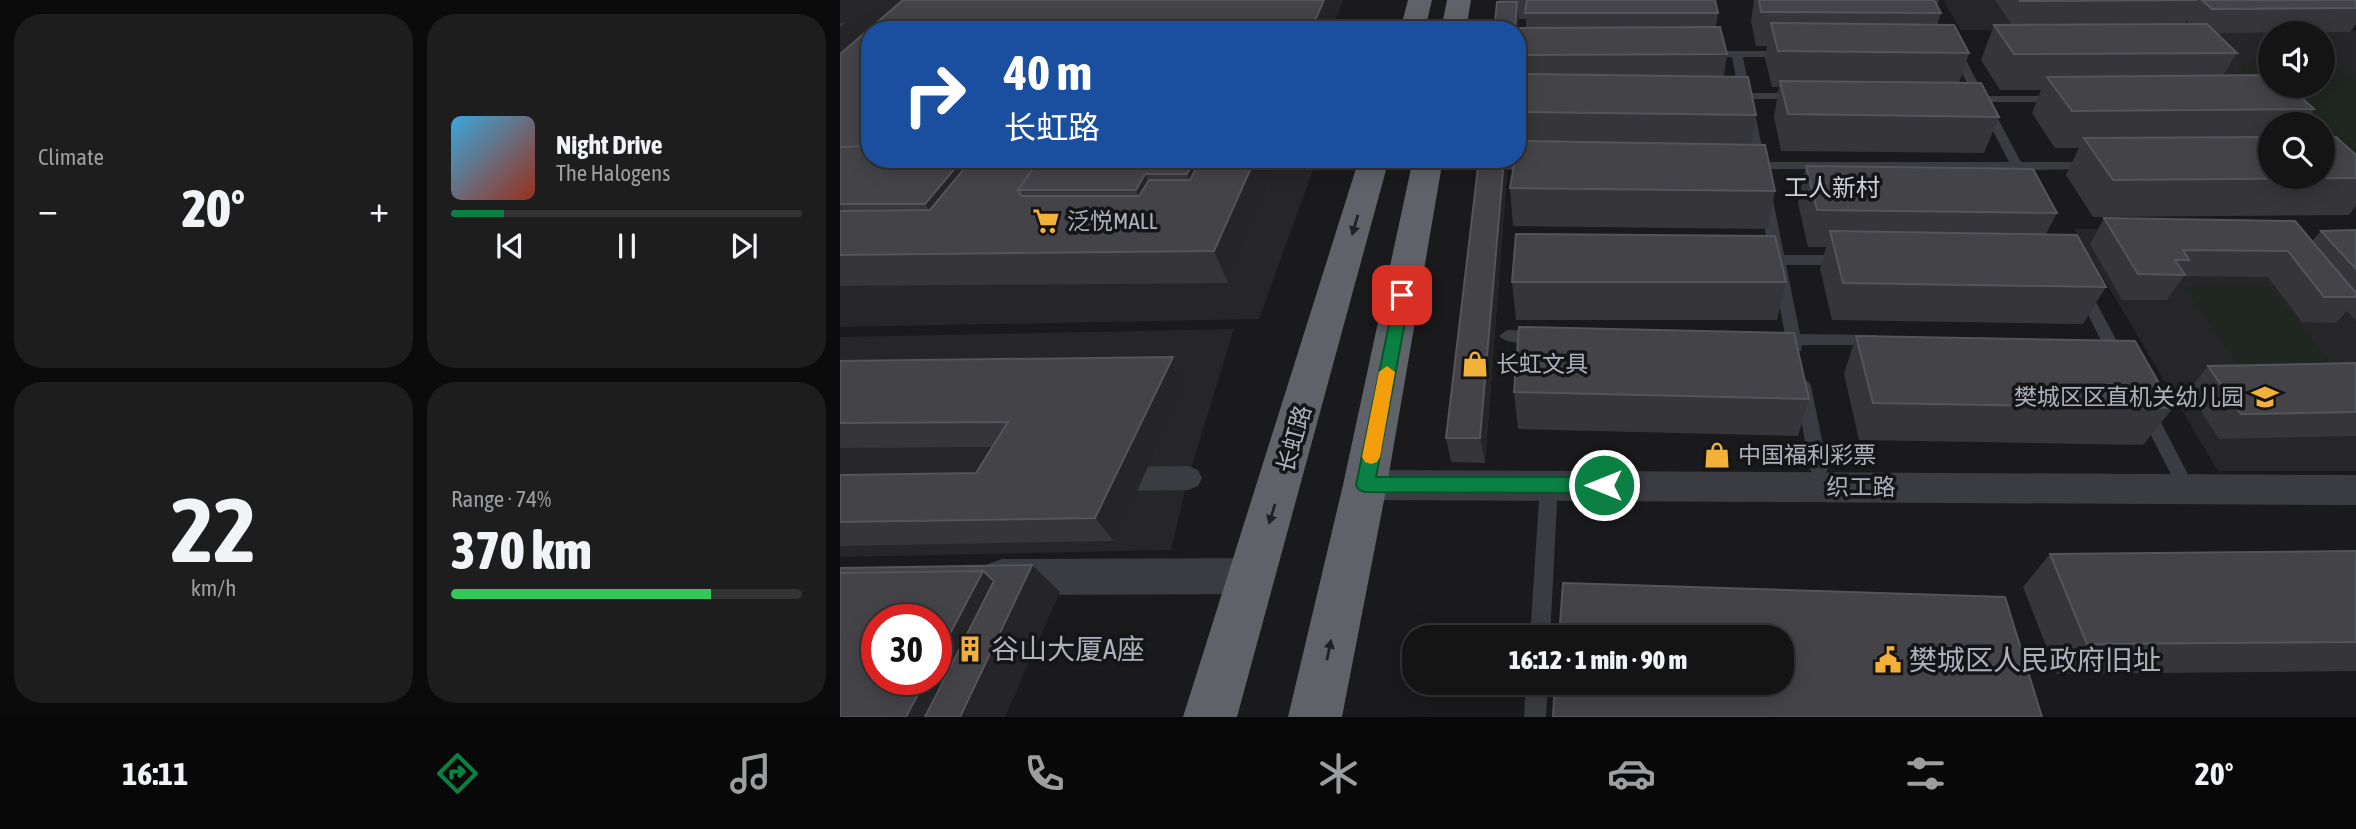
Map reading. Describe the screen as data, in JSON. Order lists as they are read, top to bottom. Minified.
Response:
{"streets":{"highway":["长虹路"],"street":["织工路"]},"districts":["工人新村"],"places":{"supermarket":["泛悦MALL"],"shop":["长虹文具","中国福利彩票"],"school or university":["樊城区区直机关幼儿园"],"building":["谷山大厦A座"],"public building":["樊城区人民政府旧址"]},"page":{"tile":["Climate",["22","km/h"],["Range · 74%","370 km"]],"turn":["40 m","长虹路"],"song":["Night Drive","The Halogens"],"heat":["−","20°","+"],"limit":"30","trip":"16:12 · 1 min · 90 m","tabs":["16:11","20°"]}}
